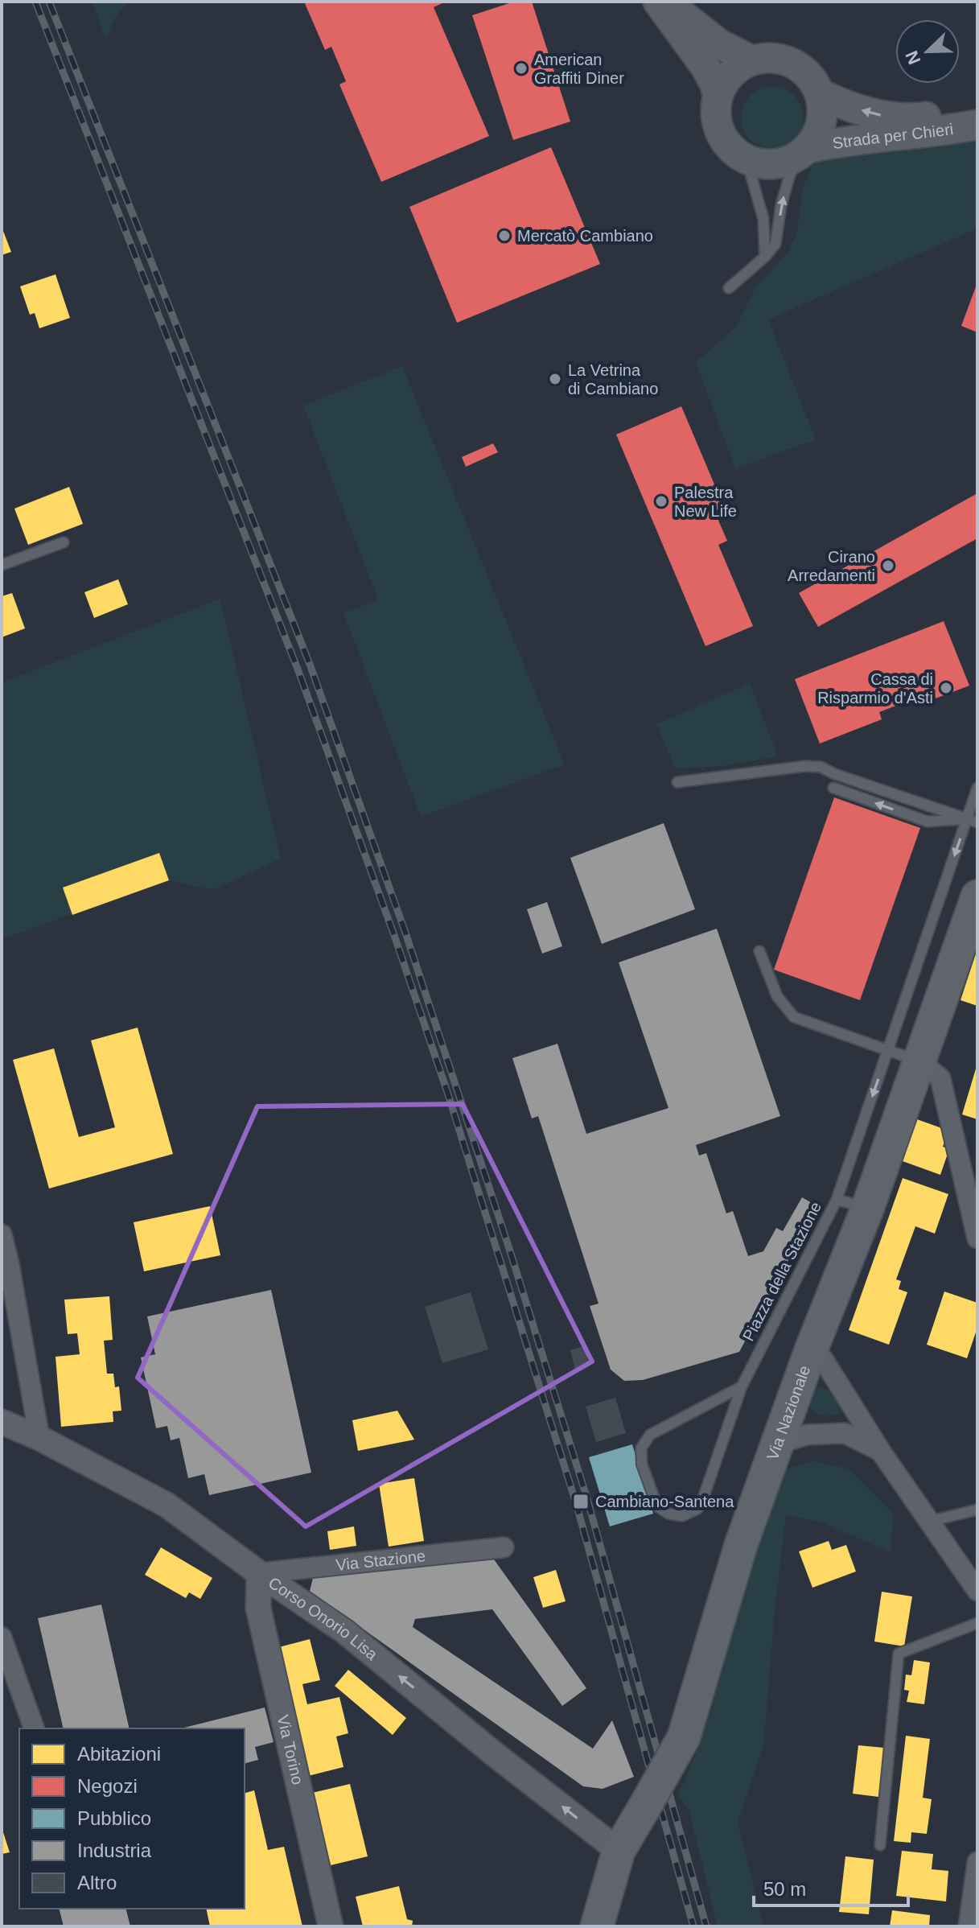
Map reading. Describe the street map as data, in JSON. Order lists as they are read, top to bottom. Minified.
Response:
{"streets":{"main road":["Strada per Chieri","Via Nazionale"],"street":["Via Stazione","Corso Onorio Lisa","Via Torino"],"lane":["Piazza della Stazione"]},"crossings":[["Piazza della Stazione","Via Nazionale"],["Via Nazionale","Corso Onorio Lisa"],["Via Stazione","Corso Onorio Lisa"],["Via Stazione","Via Torino"],["Corso Onorio Lisa","Via Torino"]],"one_way":["Corso Onorio Lisa"],"places":{"other":["American Graffiti Diner","Mercatò Cambiano","La Vetrina di Cambiano","Palestra New Life","Cirano Arredamenti","Cassa di Risparmio d'Asti"],"transit":["Cambiano-Santena"]},"legend":["Abitazioni","Negozi","Pubblico","Industria","Altro"],"scale_bar":"50 m","north":"bottom left"}
